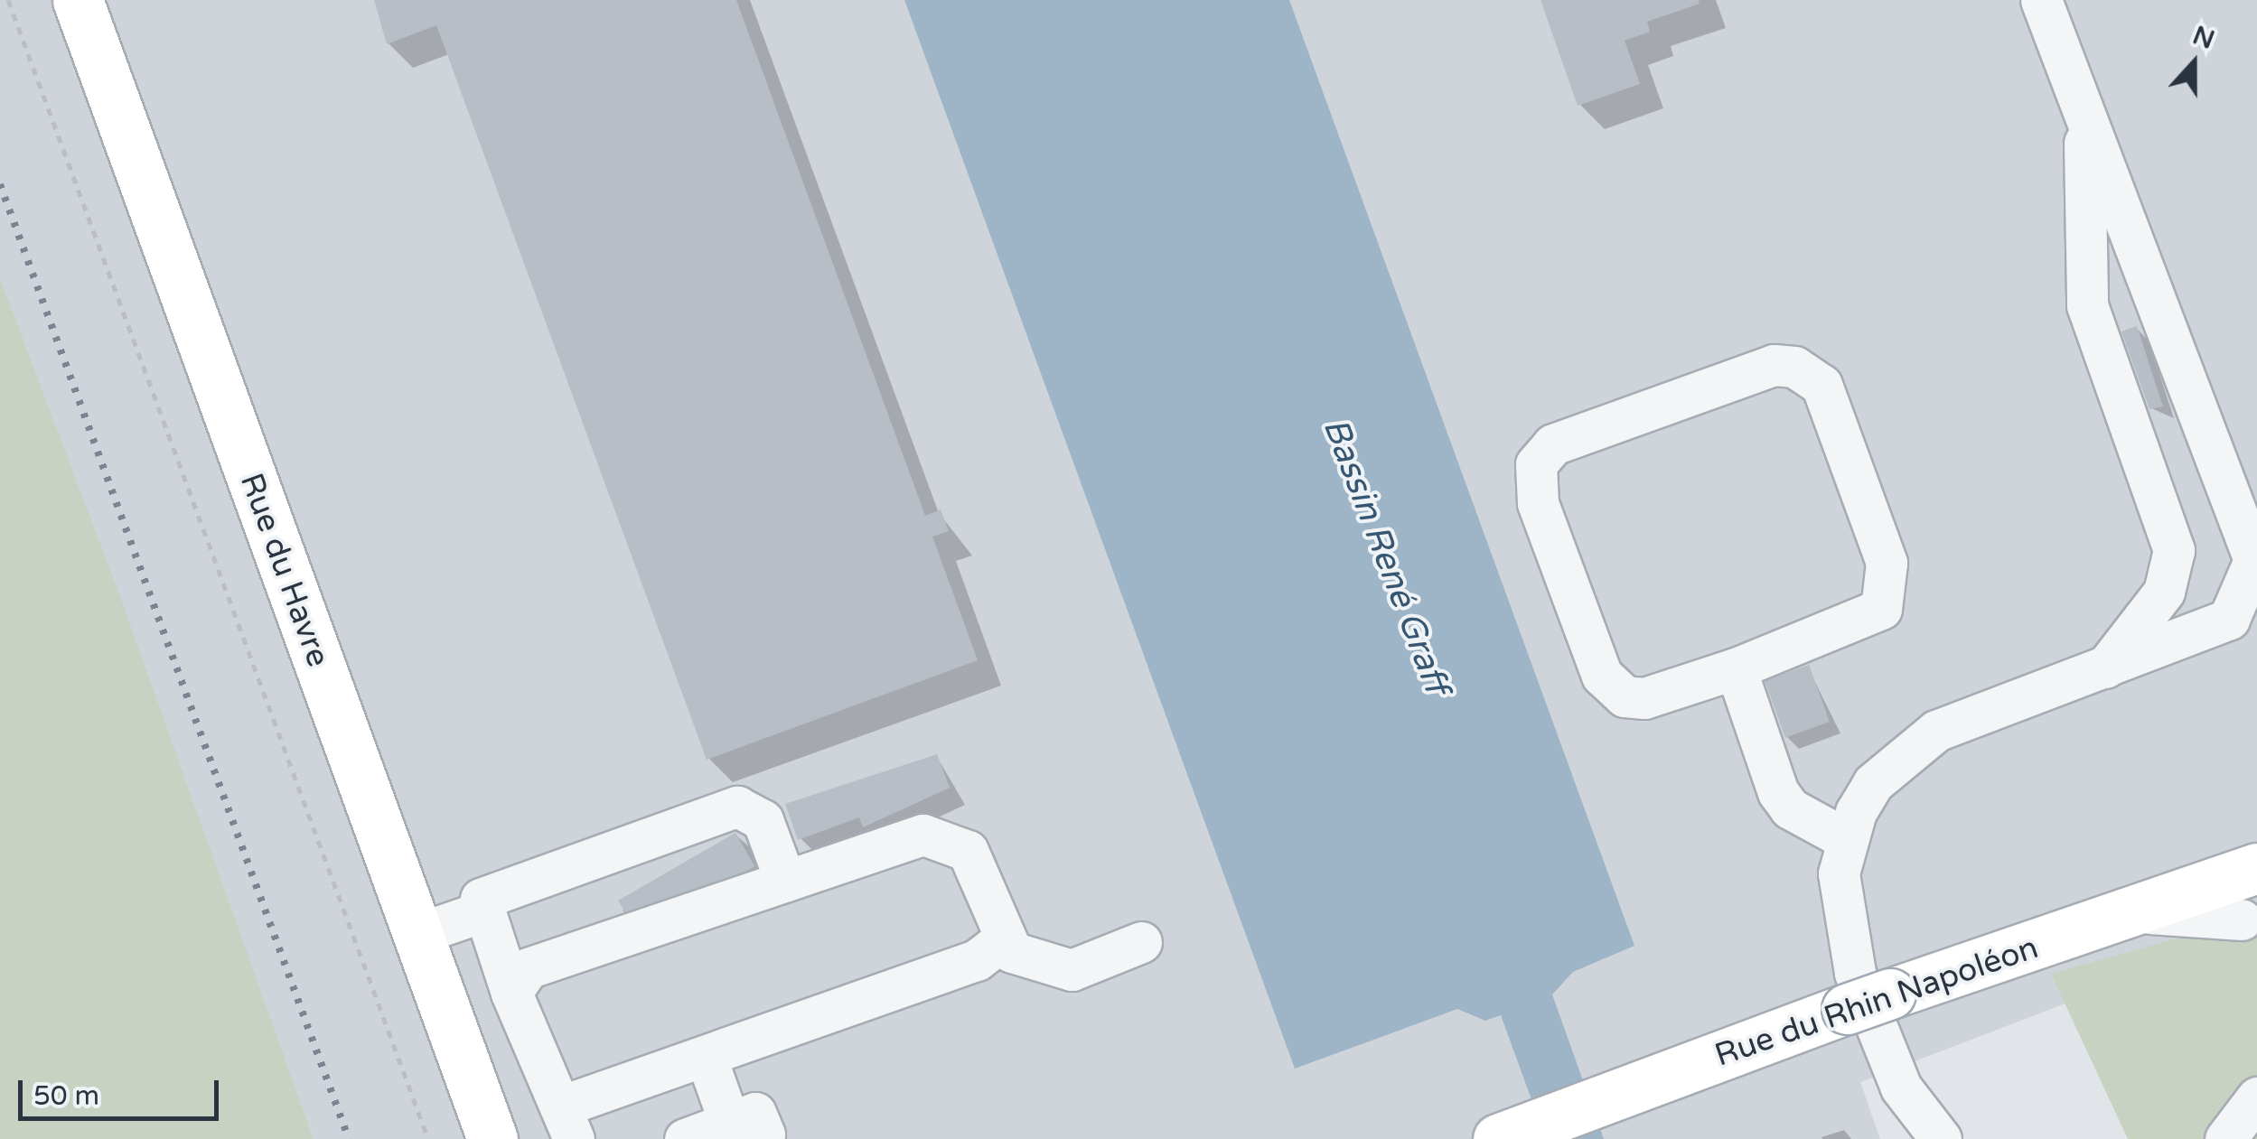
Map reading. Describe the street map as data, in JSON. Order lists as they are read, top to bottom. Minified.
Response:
{"streets":{"main road":["Rue du Havre","Rue du Rhin Napoléon"]},"water":["Bassin René Graff"],"scale_bar":"50 m","north":"top"}
